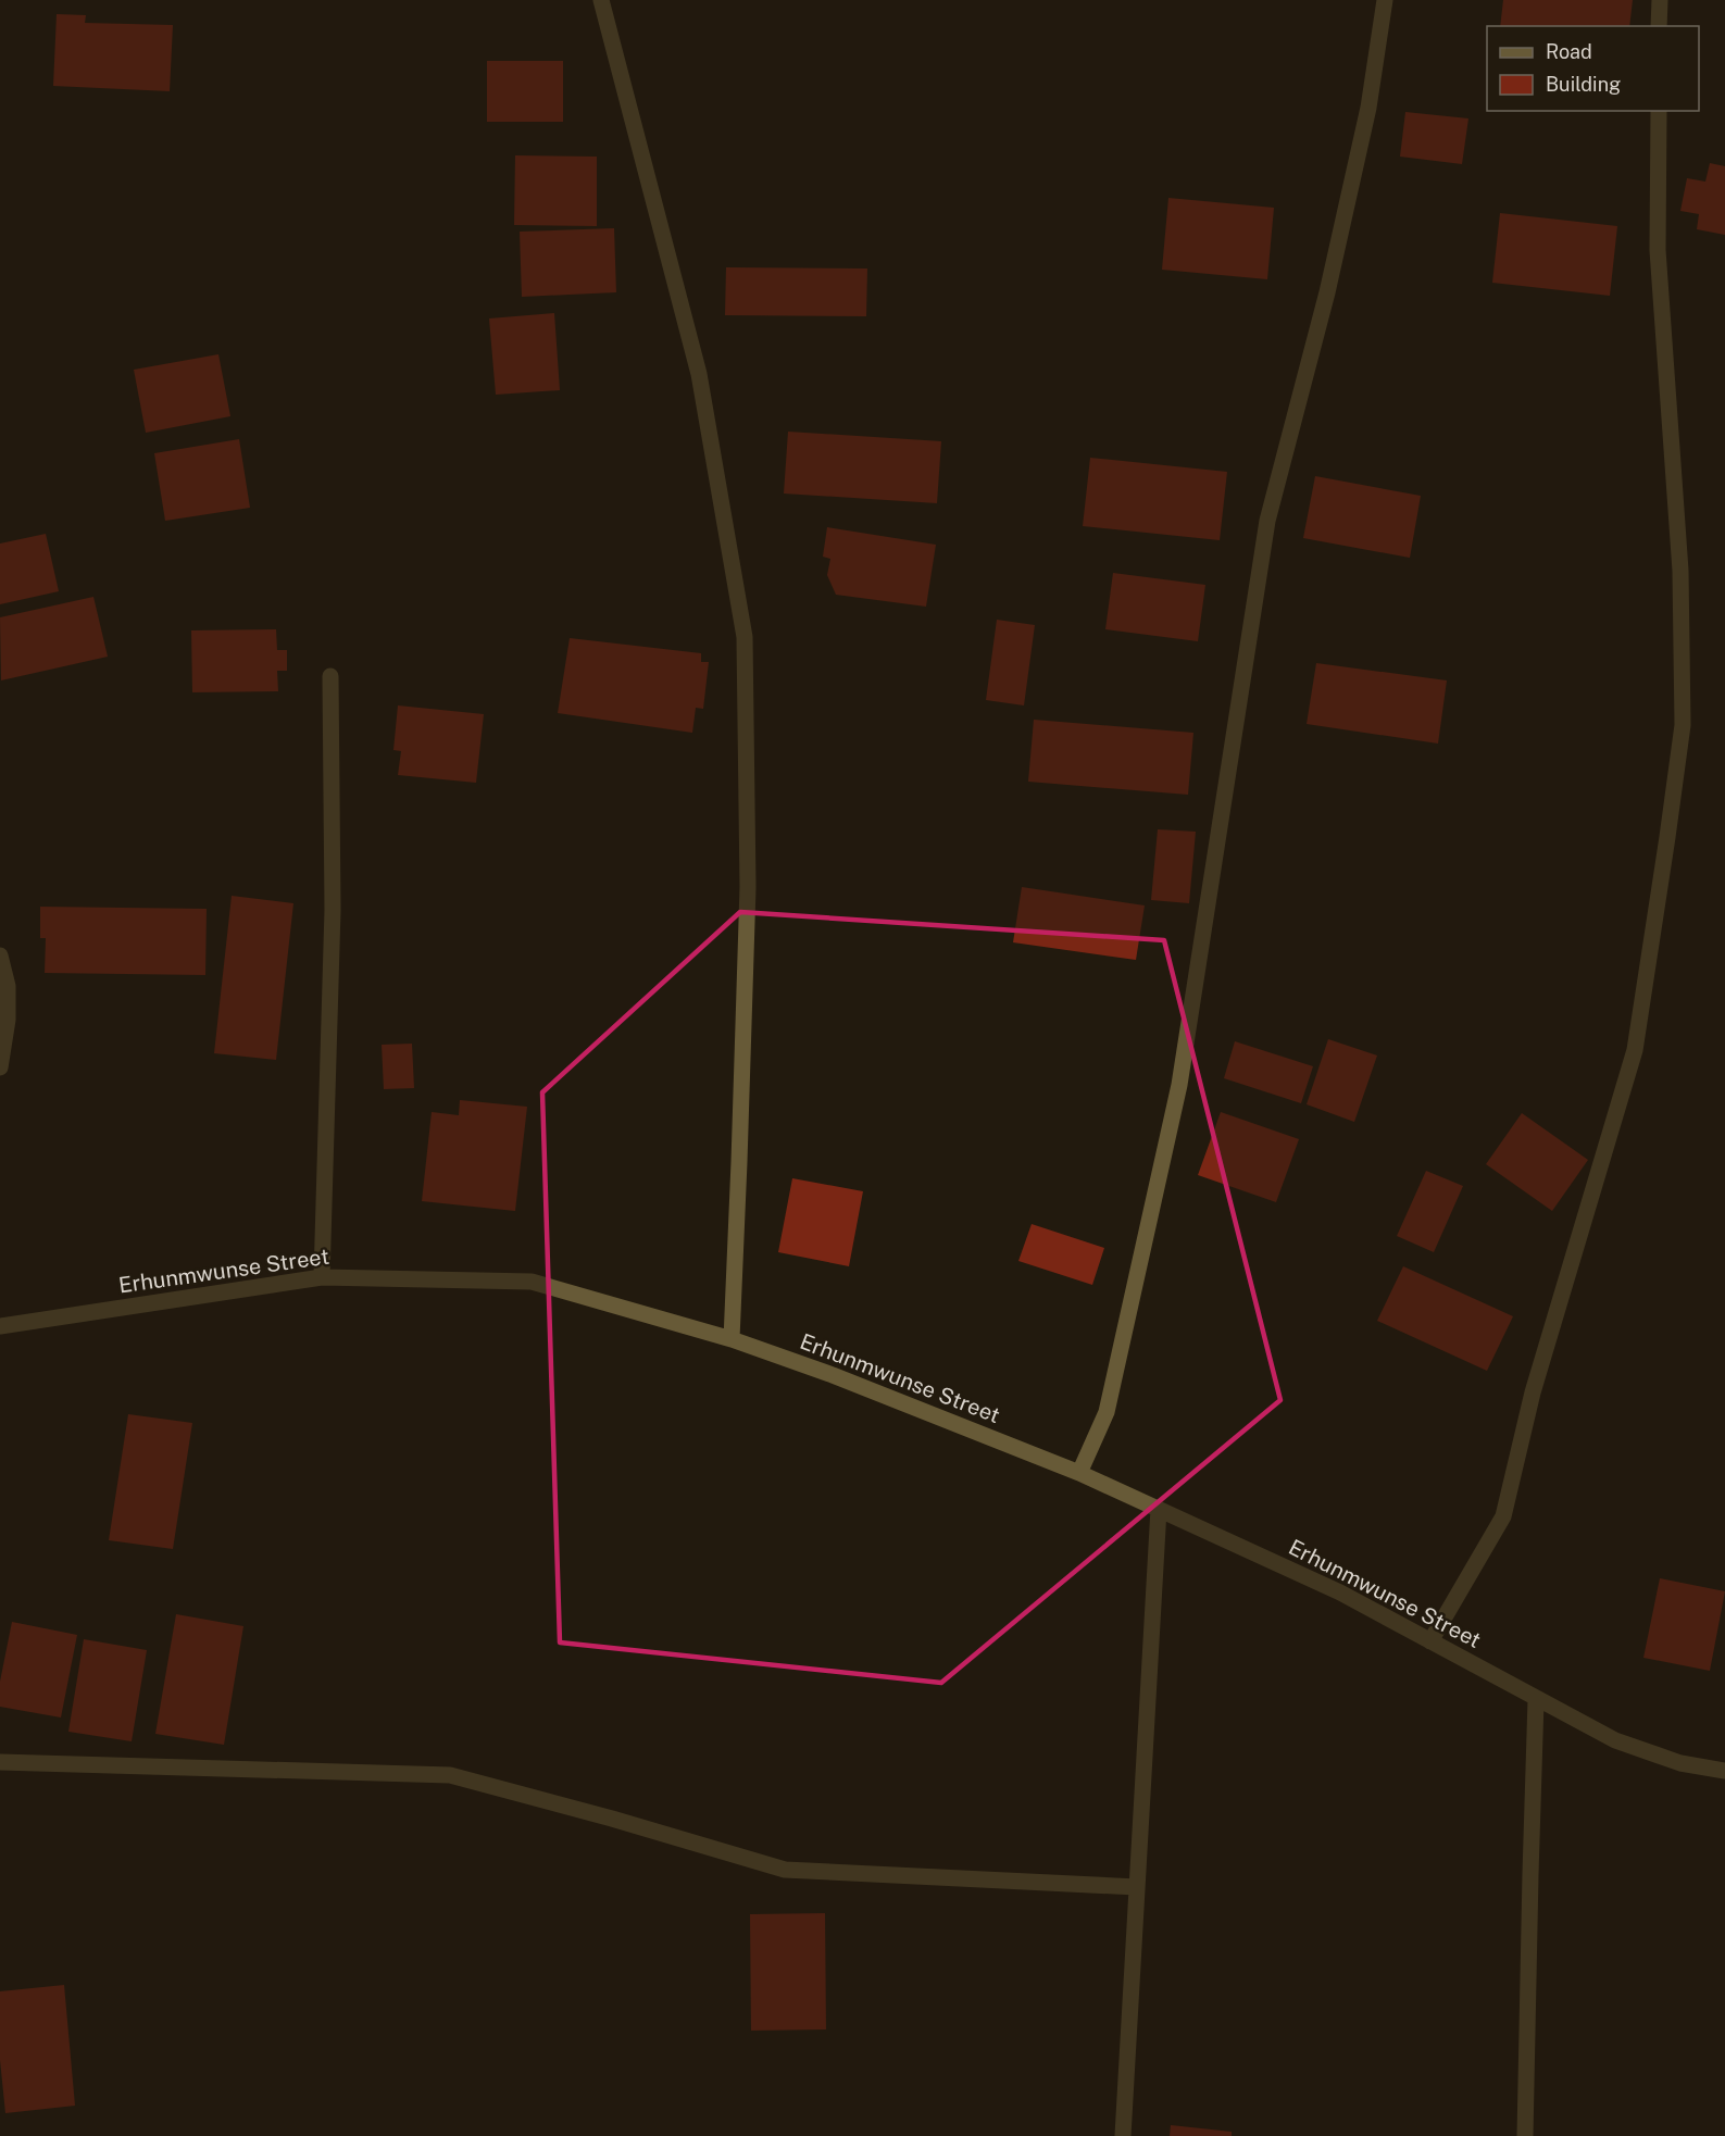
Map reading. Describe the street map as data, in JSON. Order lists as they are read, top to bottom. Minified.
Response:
{"streets":{"street":["Erhunmwunse Street"]},"legend":["Road","Building"]}
